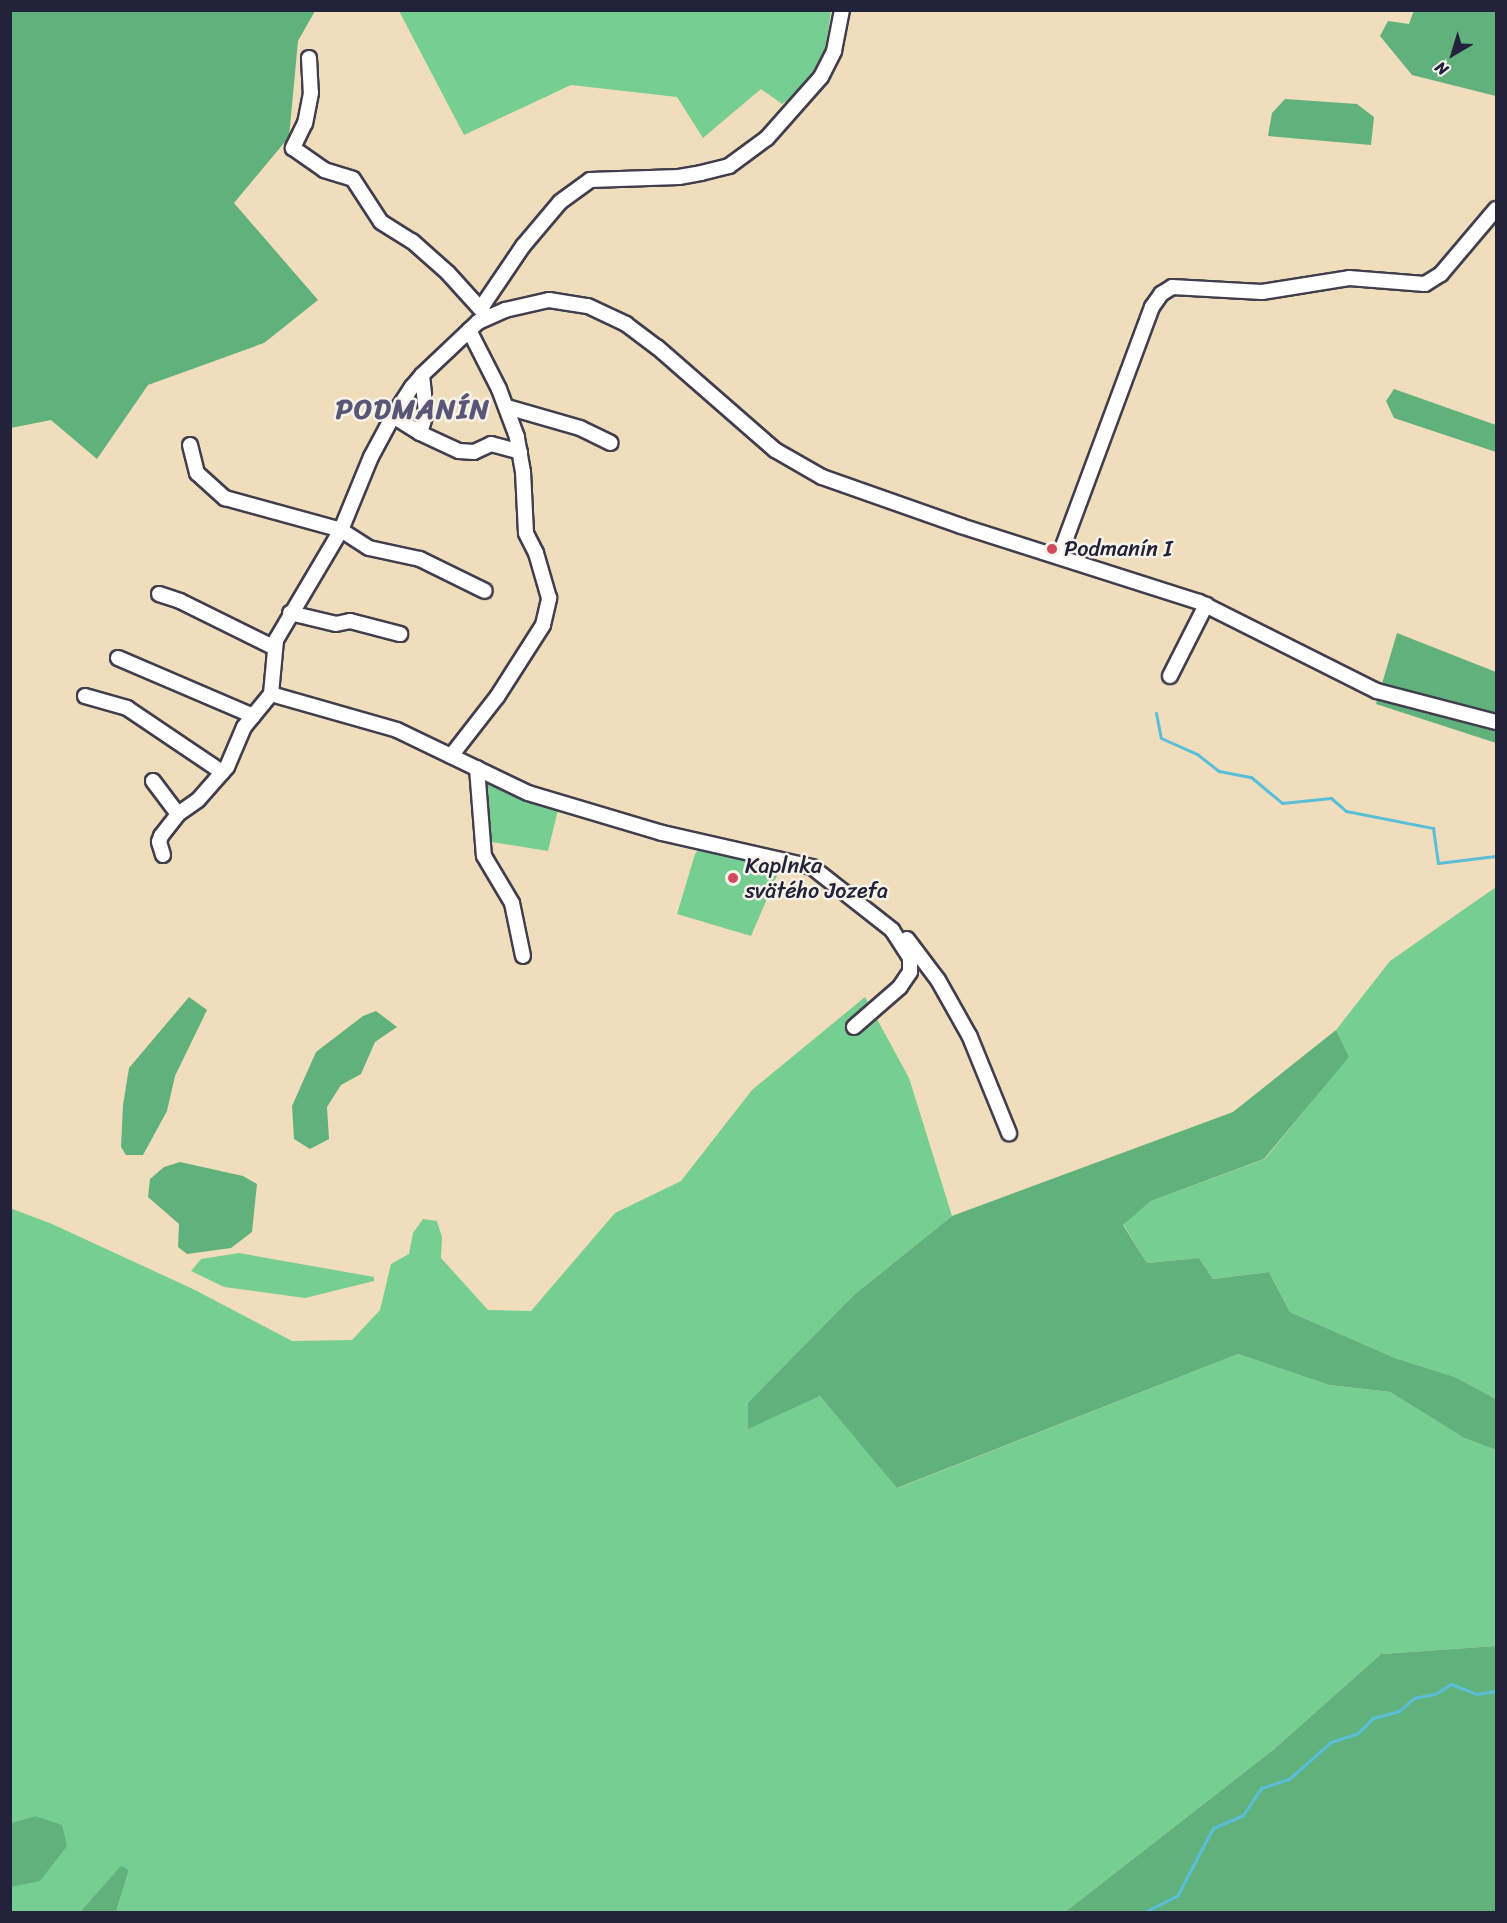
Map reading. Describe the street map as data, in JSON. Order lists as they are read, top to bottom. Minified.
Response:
{"districts":["PODMANÍN"],"places":["Podmanín I","Kaplnka svätého Jozefa"],"north":"bottom left"}
